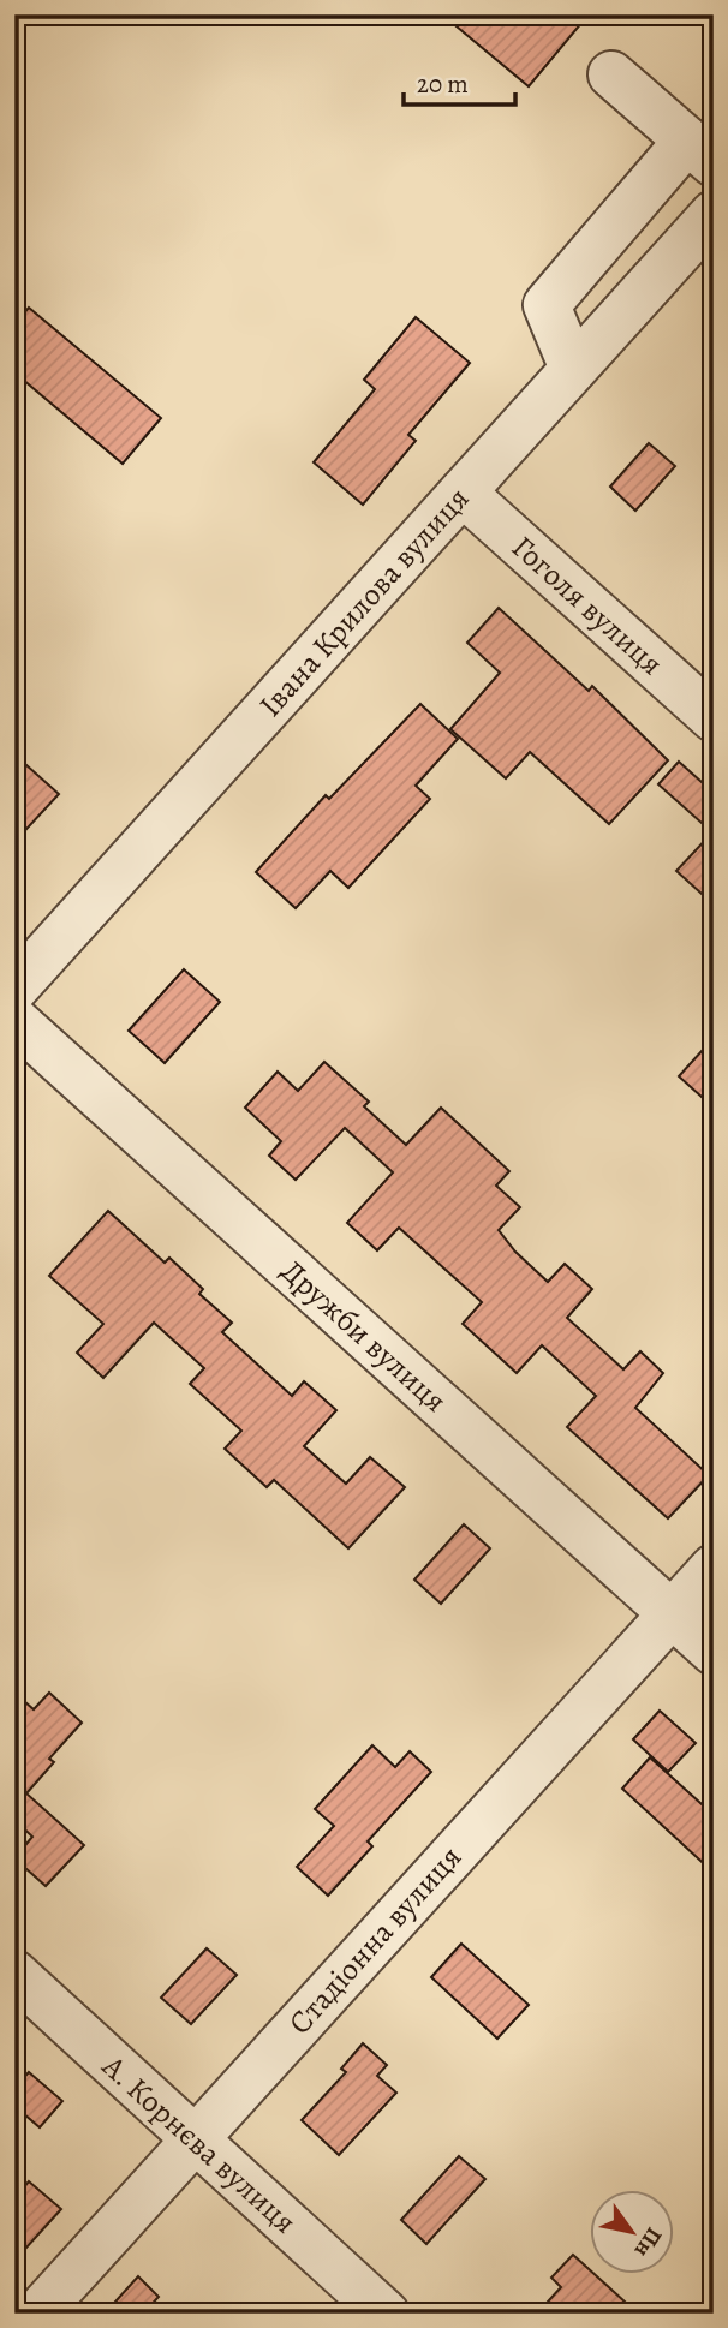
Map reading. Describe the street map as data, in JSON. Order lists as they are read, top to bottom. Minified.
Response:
{"streets":{"street":["Івана Крилова вулиця","Гоголя вулиця","Дружби вулиця","Стадіонна вулиця","А. Корнєва вулиця"]},"crossings":[["Івана Крилова вулиця","Гоголя вулиця"],["Дружби вулиця","Стадіонна вулиця"],["Стадіонна вулиця","А. Корнєва вулиця"]],"scale_bar":"20 m","north":"bottom right"}
